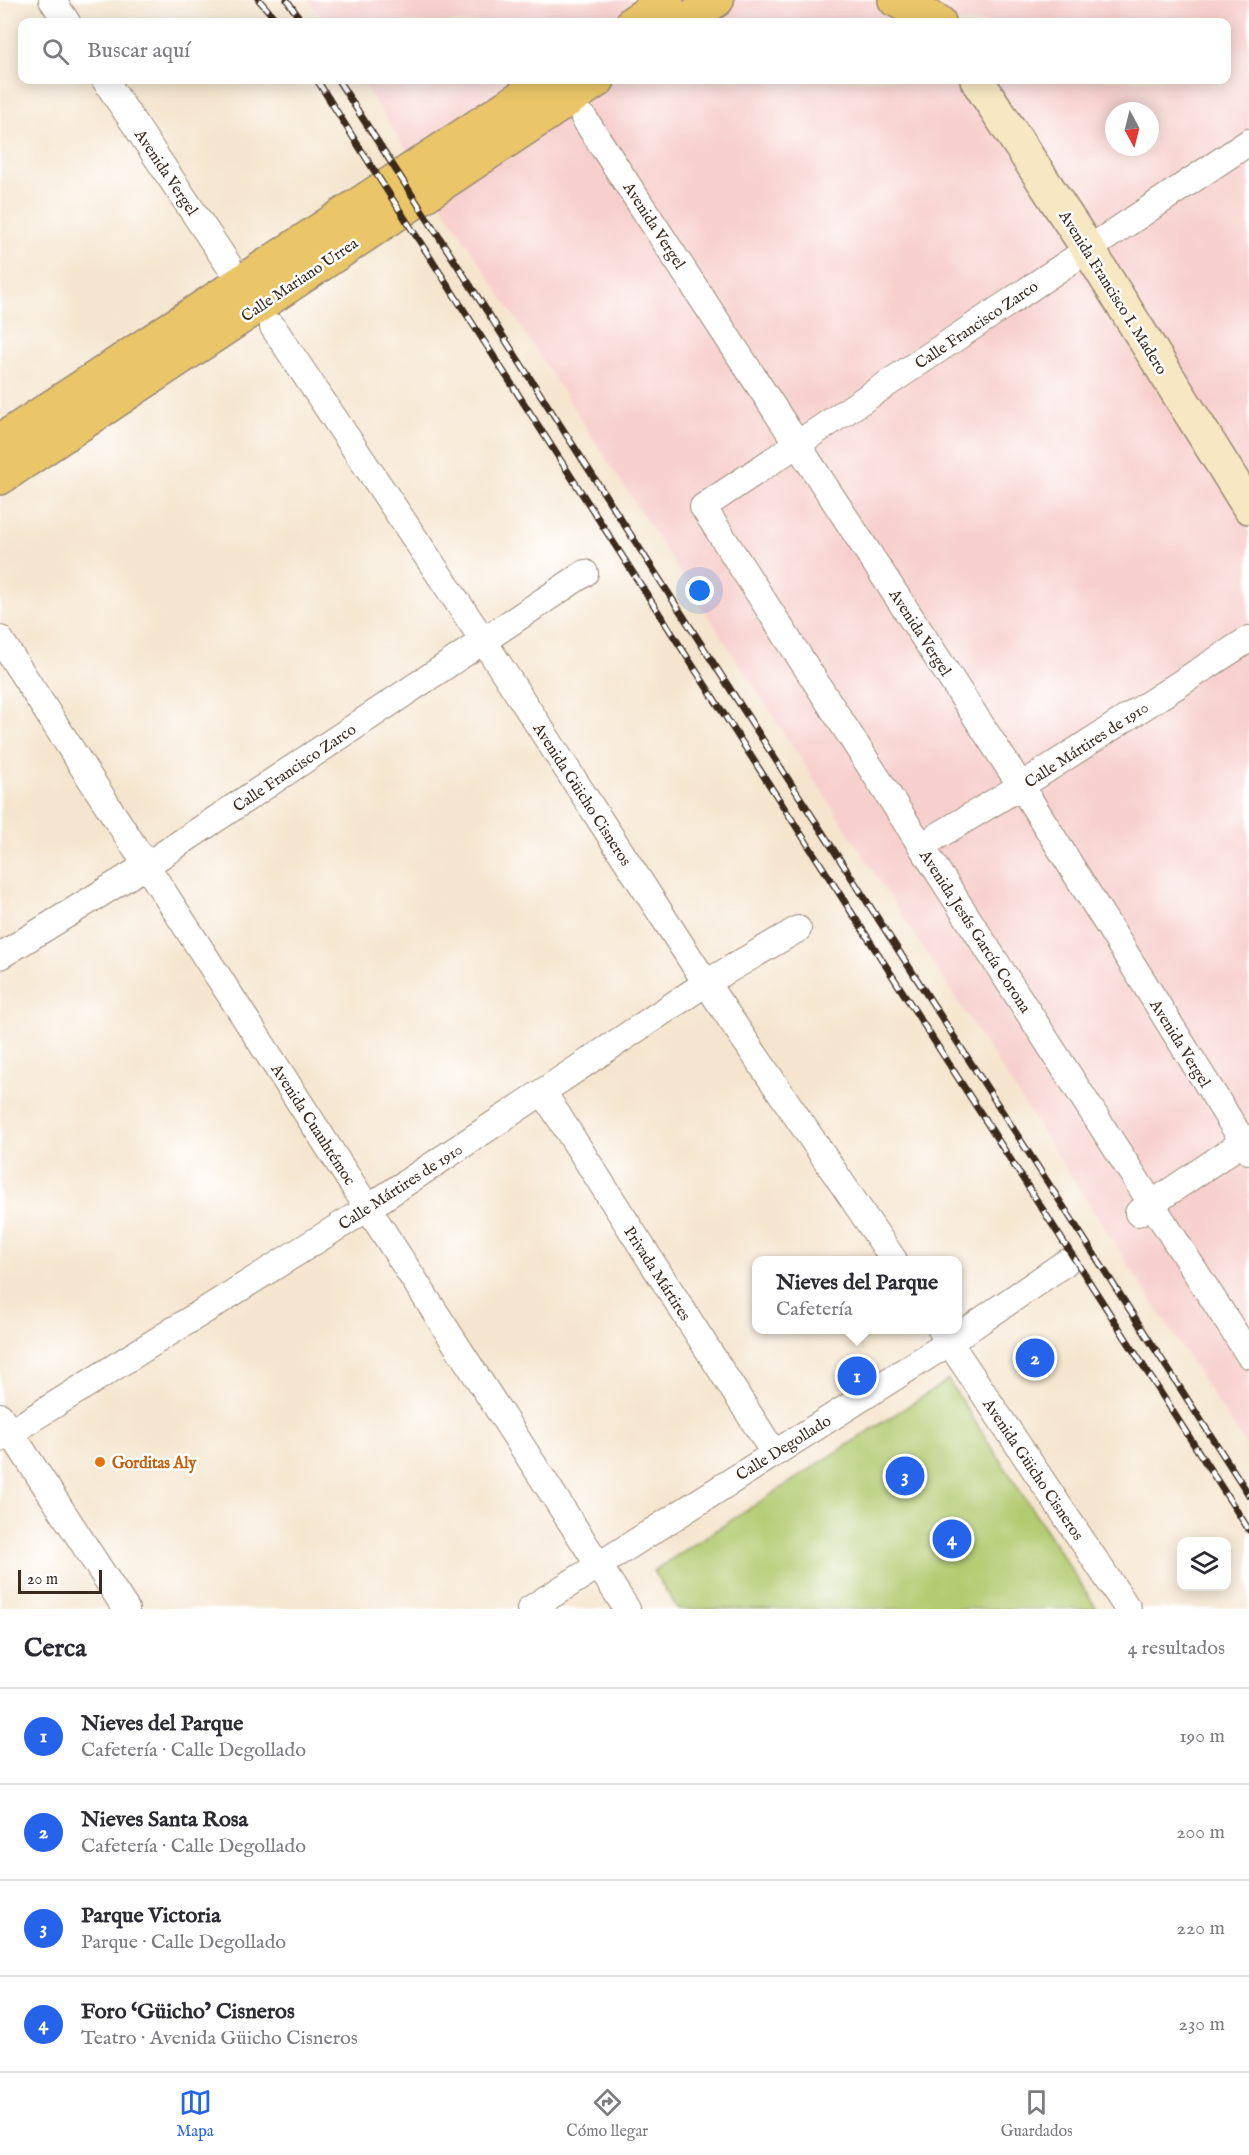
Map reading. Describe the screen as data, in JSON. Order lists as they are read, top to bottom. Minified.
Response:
{"streets":{"main road":["Calle Mariano Urrea","Avenida Francisco I. Madero"],"street":["Avenida Vergel","Calle Francisco Zarco","Calle Mártires de 1910","Avenida Güicho Cisneros","Avenida Jesús García Corona","Avenida Cuauhtémoc","Privada Mártires","Calle Degollado"]},"crossings":[["Avenida Vergel","Calle Francisco Zarco"],["Avenida Vergel","Calle Mártires de 1910"],["Avenida Francisco I. Madero","Calle Francisco Zarco"],["Calle Francisco Zarco","Avenida Güicho Cisneros"],["Calle Francisco Zarco","Avenida Jesús García Corona"],["Calle Francisco Zarco","Avenida Cuauhtémoc"],["Calle Mártires de 1910","Avenida Güicho Cisneros"],["Calle Mártires de 1910","Avenida Jesús García Corona"],["Calle Mártires de 1910","Avenida Cuauhtémoc"],["Calle Mártires de 1910","Privada Mártires"],["Avenida Güicho Cisneros","Calle Degollado"],["Avenida Cuauhtémoc","Calle Degollado"],["Privada Mártires","Calle Degollado"]],"places":["Gorditas Aly"],"scale_bar":"20 m","north":"bottom","page":{"search":"Buscar aquí","popup":["Nieves del Parque","Cafetería"],"pins":["2","1","3","4"],"scale":"20 m","heading":["Cerca","4 resultados"],"list":[{"mark":"1","name":"Nieves del Parque","note":"Cafetería · Calle Degollado","value":"190 m"},{"mark":"2","name":"Nieves Santa Rosa","note":"Cafetería · Calle Degollado","value":"200 m"},{"mark":"3","name":"Parque Victoria","note":"Parque · Calle Degollado","value":"220 m"},{"mark":"4","name":"Foro ‘Güicho’ Cisneros","note":"Teatro · Avenida Güicho Cisneros","value":"230 m"}],"nav":["Mapa","Cómo llegar","Guardados"]}}
